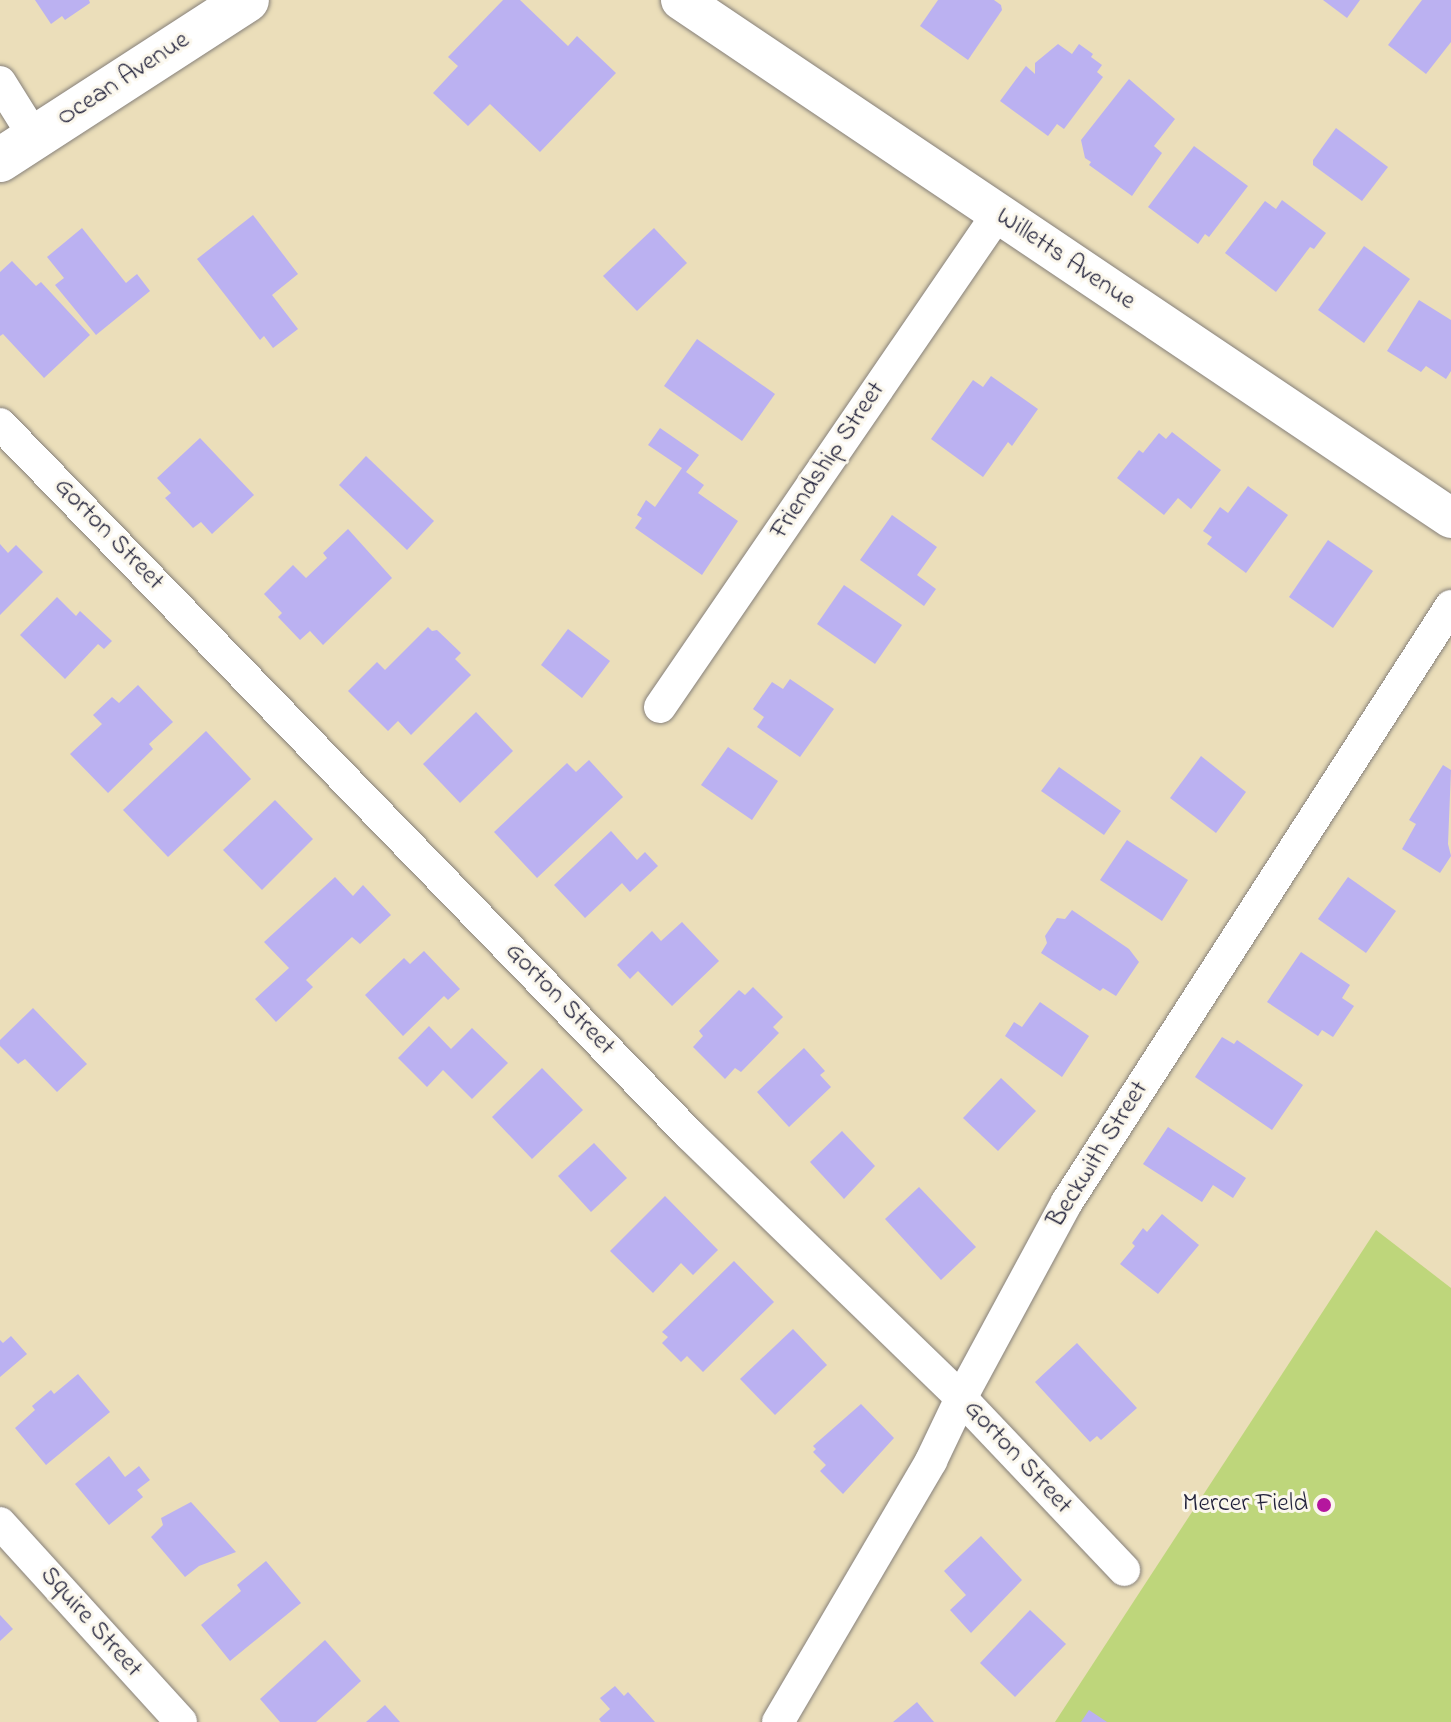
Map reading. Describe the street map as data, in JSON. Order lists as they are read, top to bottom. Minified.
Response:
{"streets":{"main road":["Ocean Avenue"],"street":["Willetts Avenue","Friendship Street","Gorton Street","Beckwith Street","Squire Street"]},"crossings":[["Willetts Avenue","Friendship Street"],["Gorton Street","Beckwith Street"]],"places":["Mercer Field"]}
